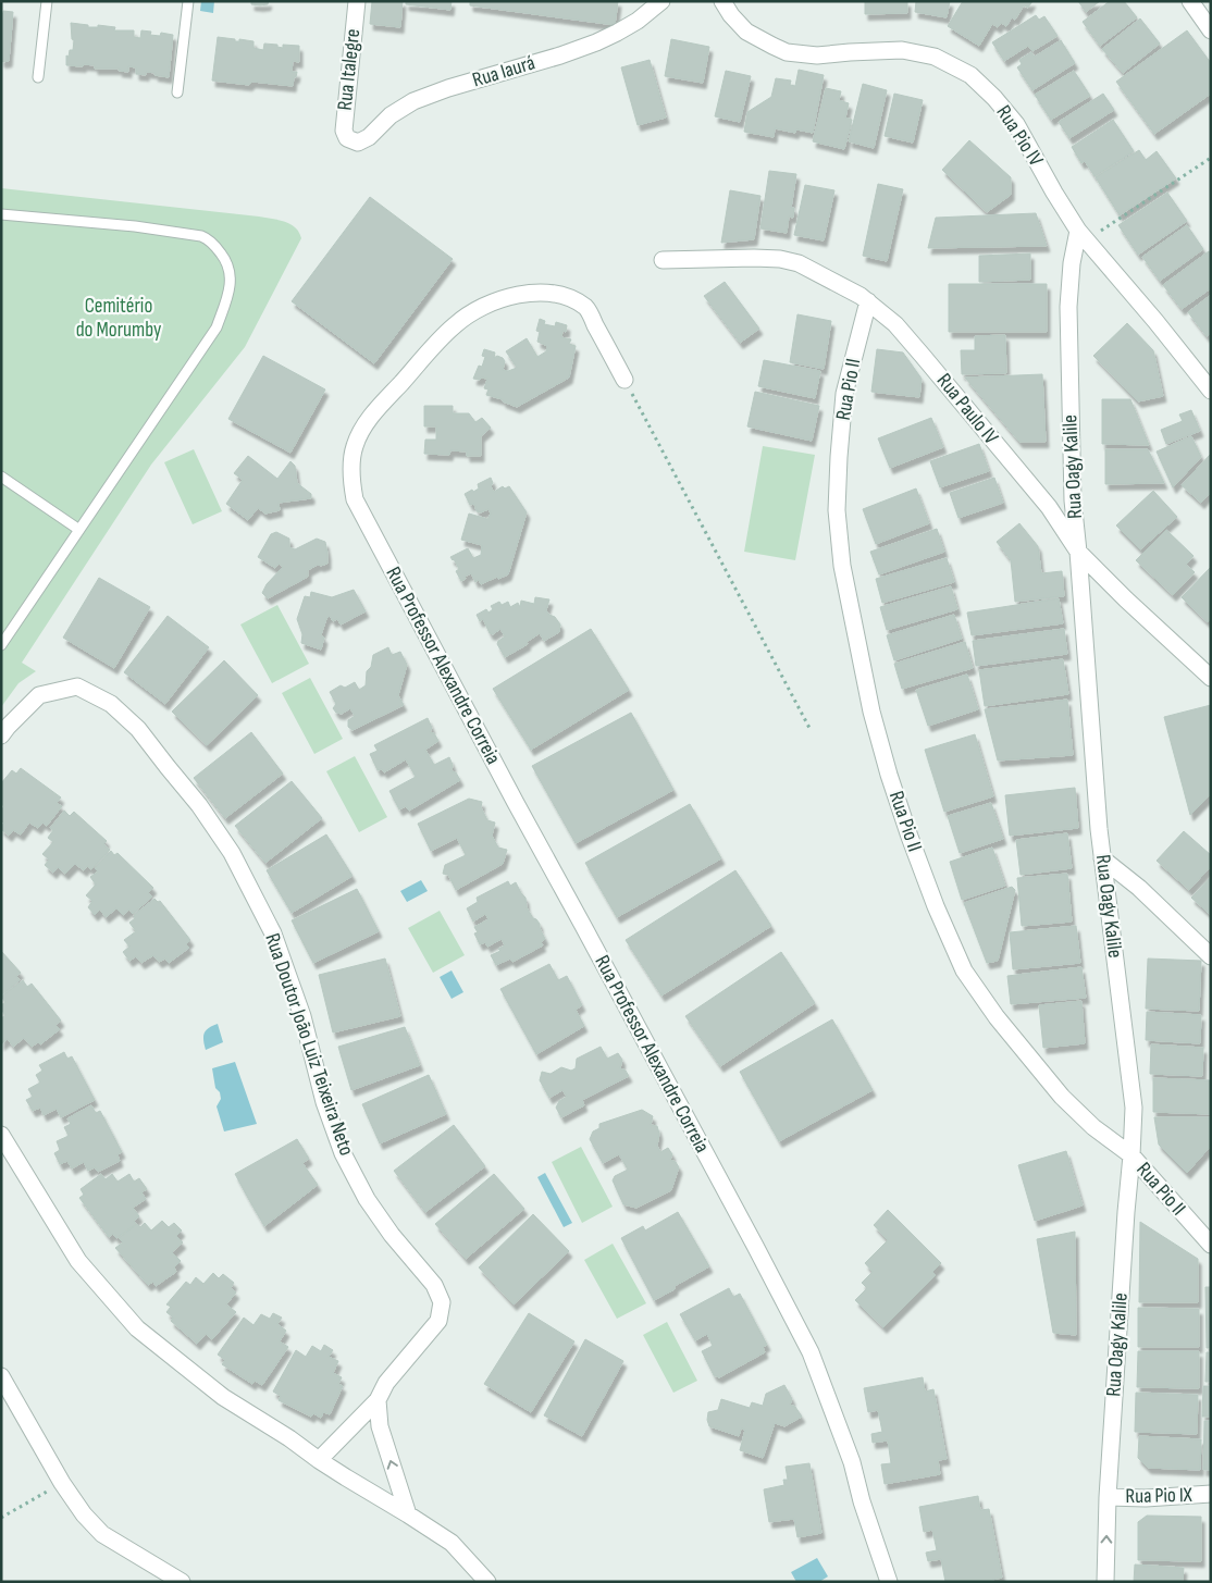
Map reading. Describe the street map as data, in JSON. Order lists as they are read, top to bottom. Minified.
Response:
{"streets":{"street":["Rua Italegre","Rua Iaurá","Rua Pio IV","Rua Pio II","Rua Paulo IV","Rua Oagy Kalile","Rua Professor Alexandre Correia","Rua Doutor João Luiz Teixeira Neto","Rua Pio IX"]},"crossings":[["Rua Italegre","Rua Iaurá"],["Rua Pio IV","Rua Oagy Kalile"],["Rua Pio II","Rua Paulo IV"],["Rua Pio II","Rua Oagy Kalile"],["Rua Paulo IV","Rua Oagy Kalile"],["Rua Oagy Kalile","Rua Pio IX"]],"parks":["Cemitério do Morumby"]}
